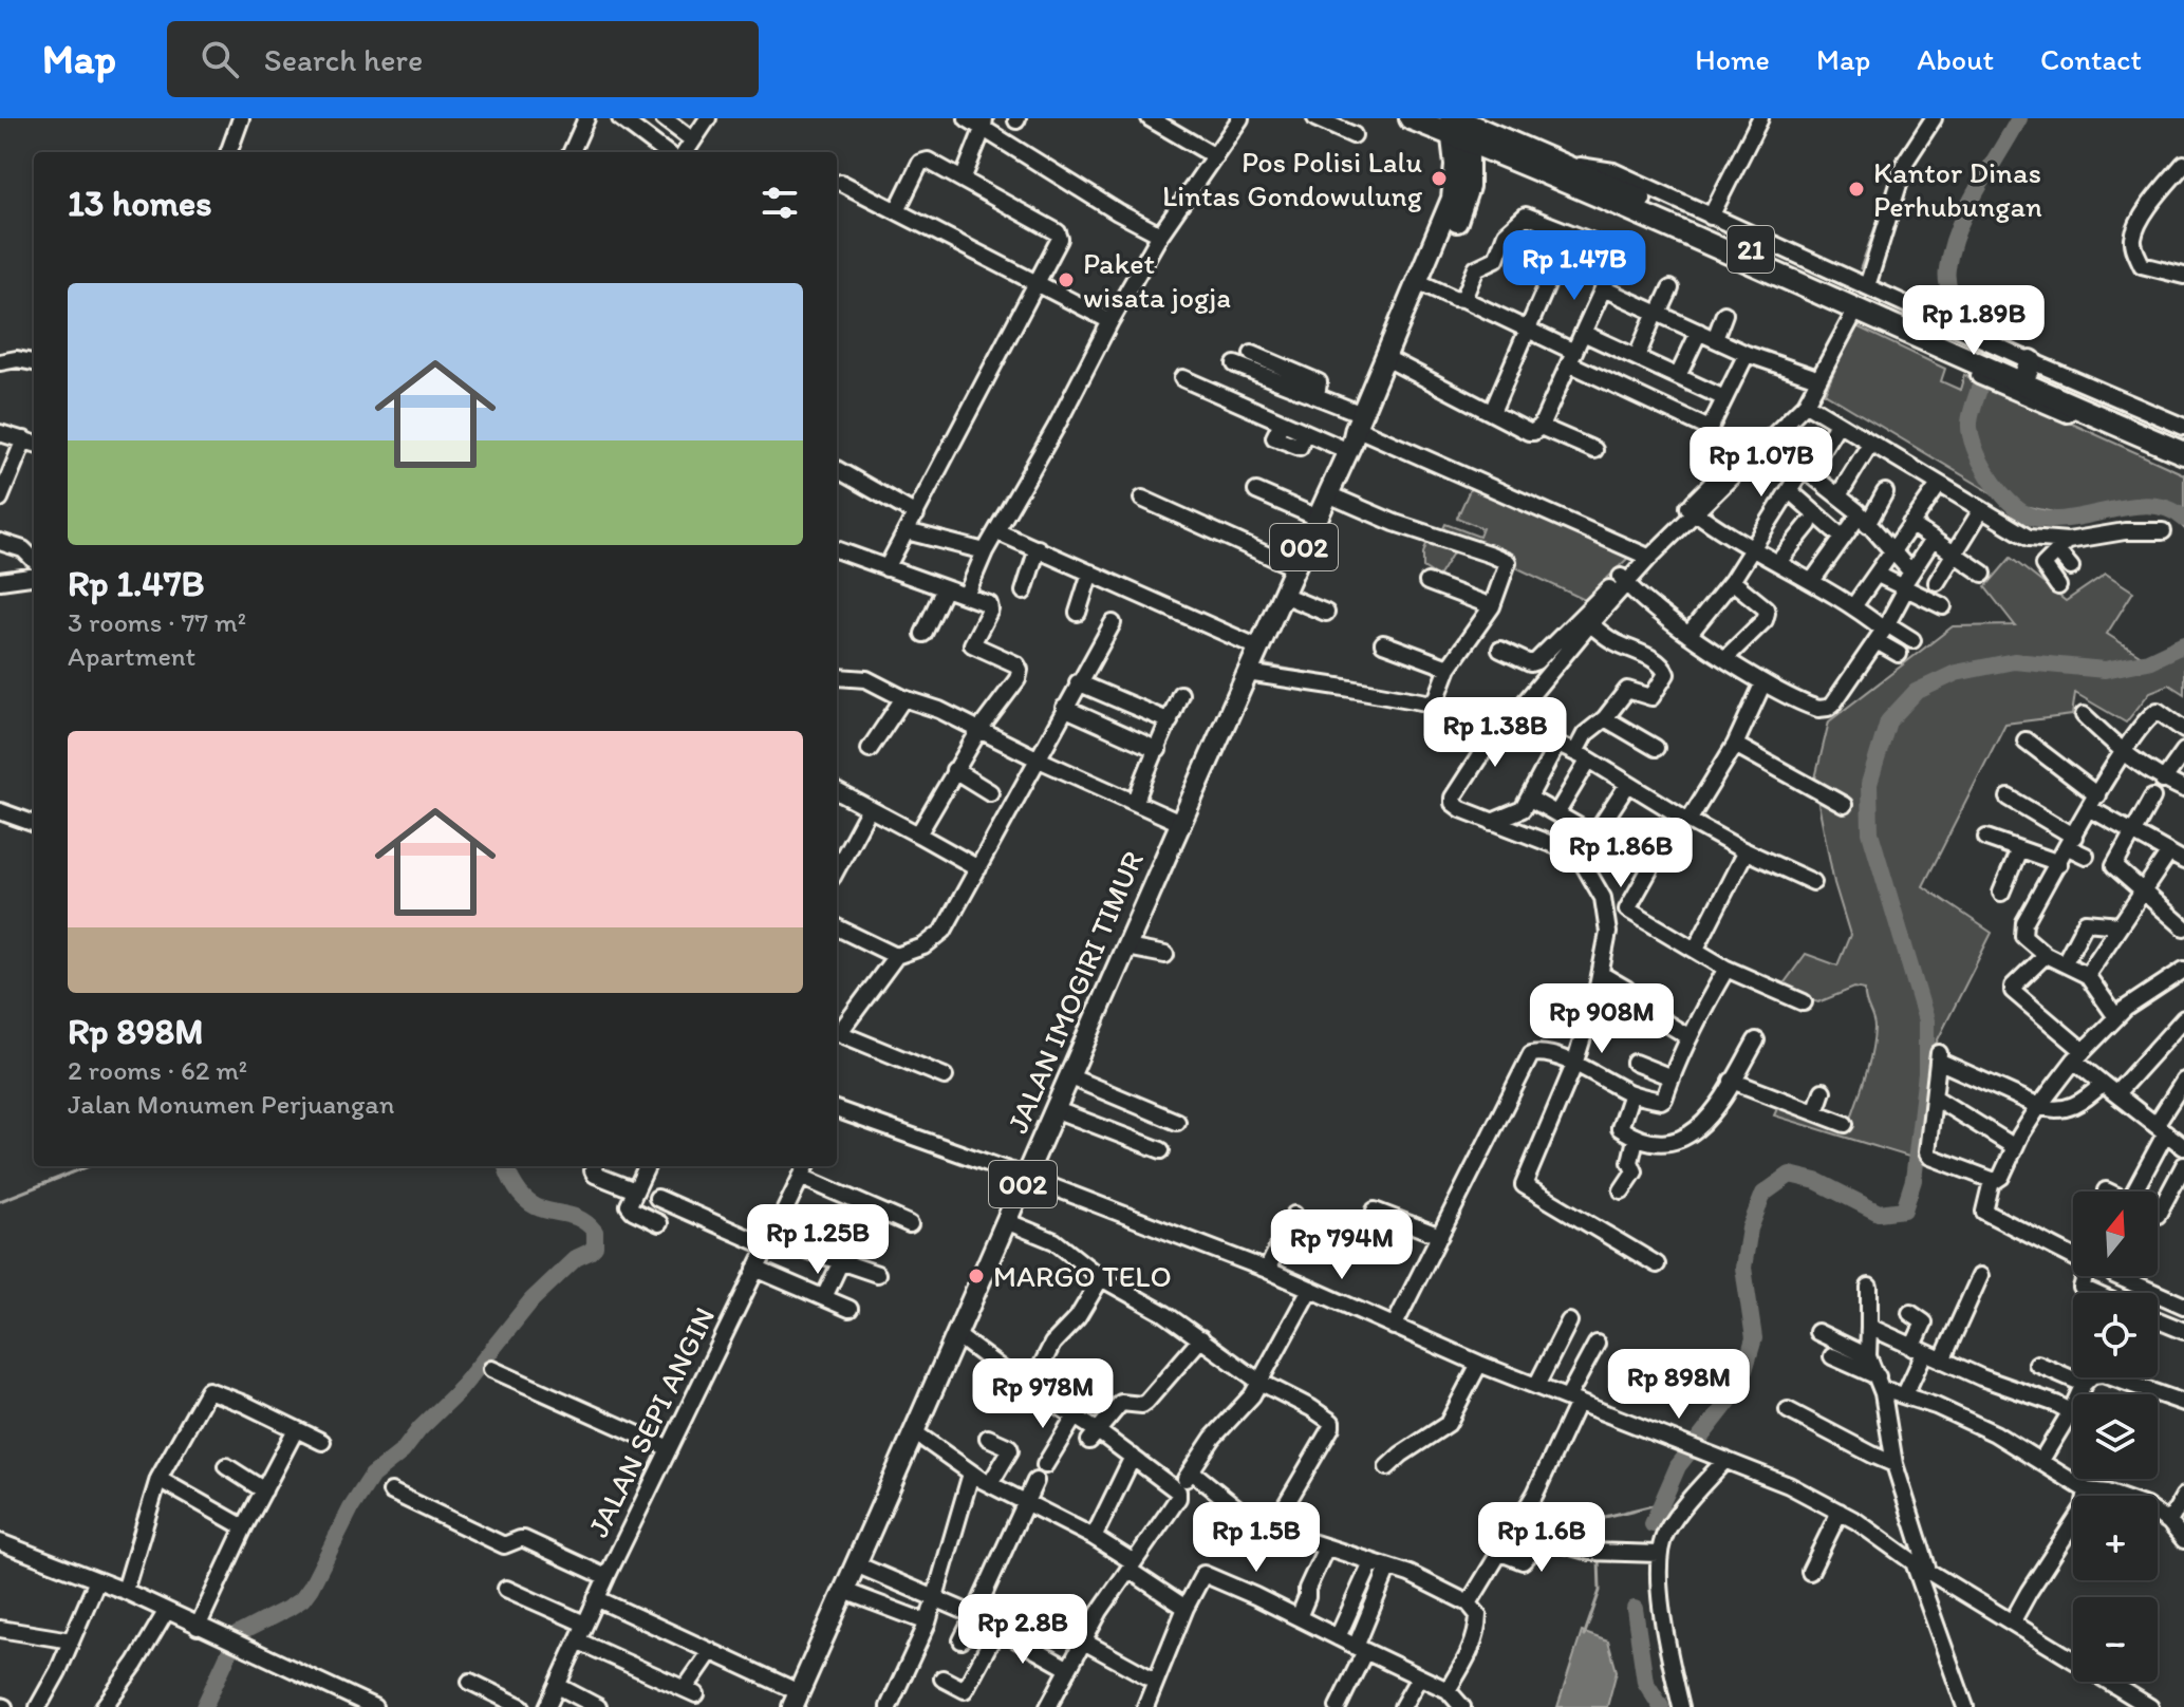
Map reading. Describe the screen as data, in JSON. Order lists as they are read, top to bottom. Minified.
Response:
{"streets":{"highway":["21"],"main road":["002","JALAN IMOGIRI TIMUR"],"street":["JALAN SEPI ANGIN"]},"crossings":[["21","JALAN IMOGIRI TIMUR"]],"places":["Pos Polisi Lalu Lintas Gondowulung","Kantor Dinas Perhubungan","Paket wisata jogja","MARGO TELO"],"north":"top","page":{"header":"Map","search":"Search here","nav":["Home","Map","About","Contact"],"heading":"13 homes","price":["Rp 1.47B","Rp 1.89B","Rp 1.07B","Rp 1.38B","Rp 1.86B","Rp 908M","Rp 1.25B","Rp 794M","Rp 898M","Rp 978M","Rp 1.5B","Rp 1.6B","Rp 2.8B"],"list":[{"name":"Rp 1.47B","note":"3 rooms · 77 m² · Apartment"},{"name":"Rp 898M","note":"2 rooms · 62 m² · Jalan Monumen Perjuangan"}],"map_buttons":["+","−"]}}
